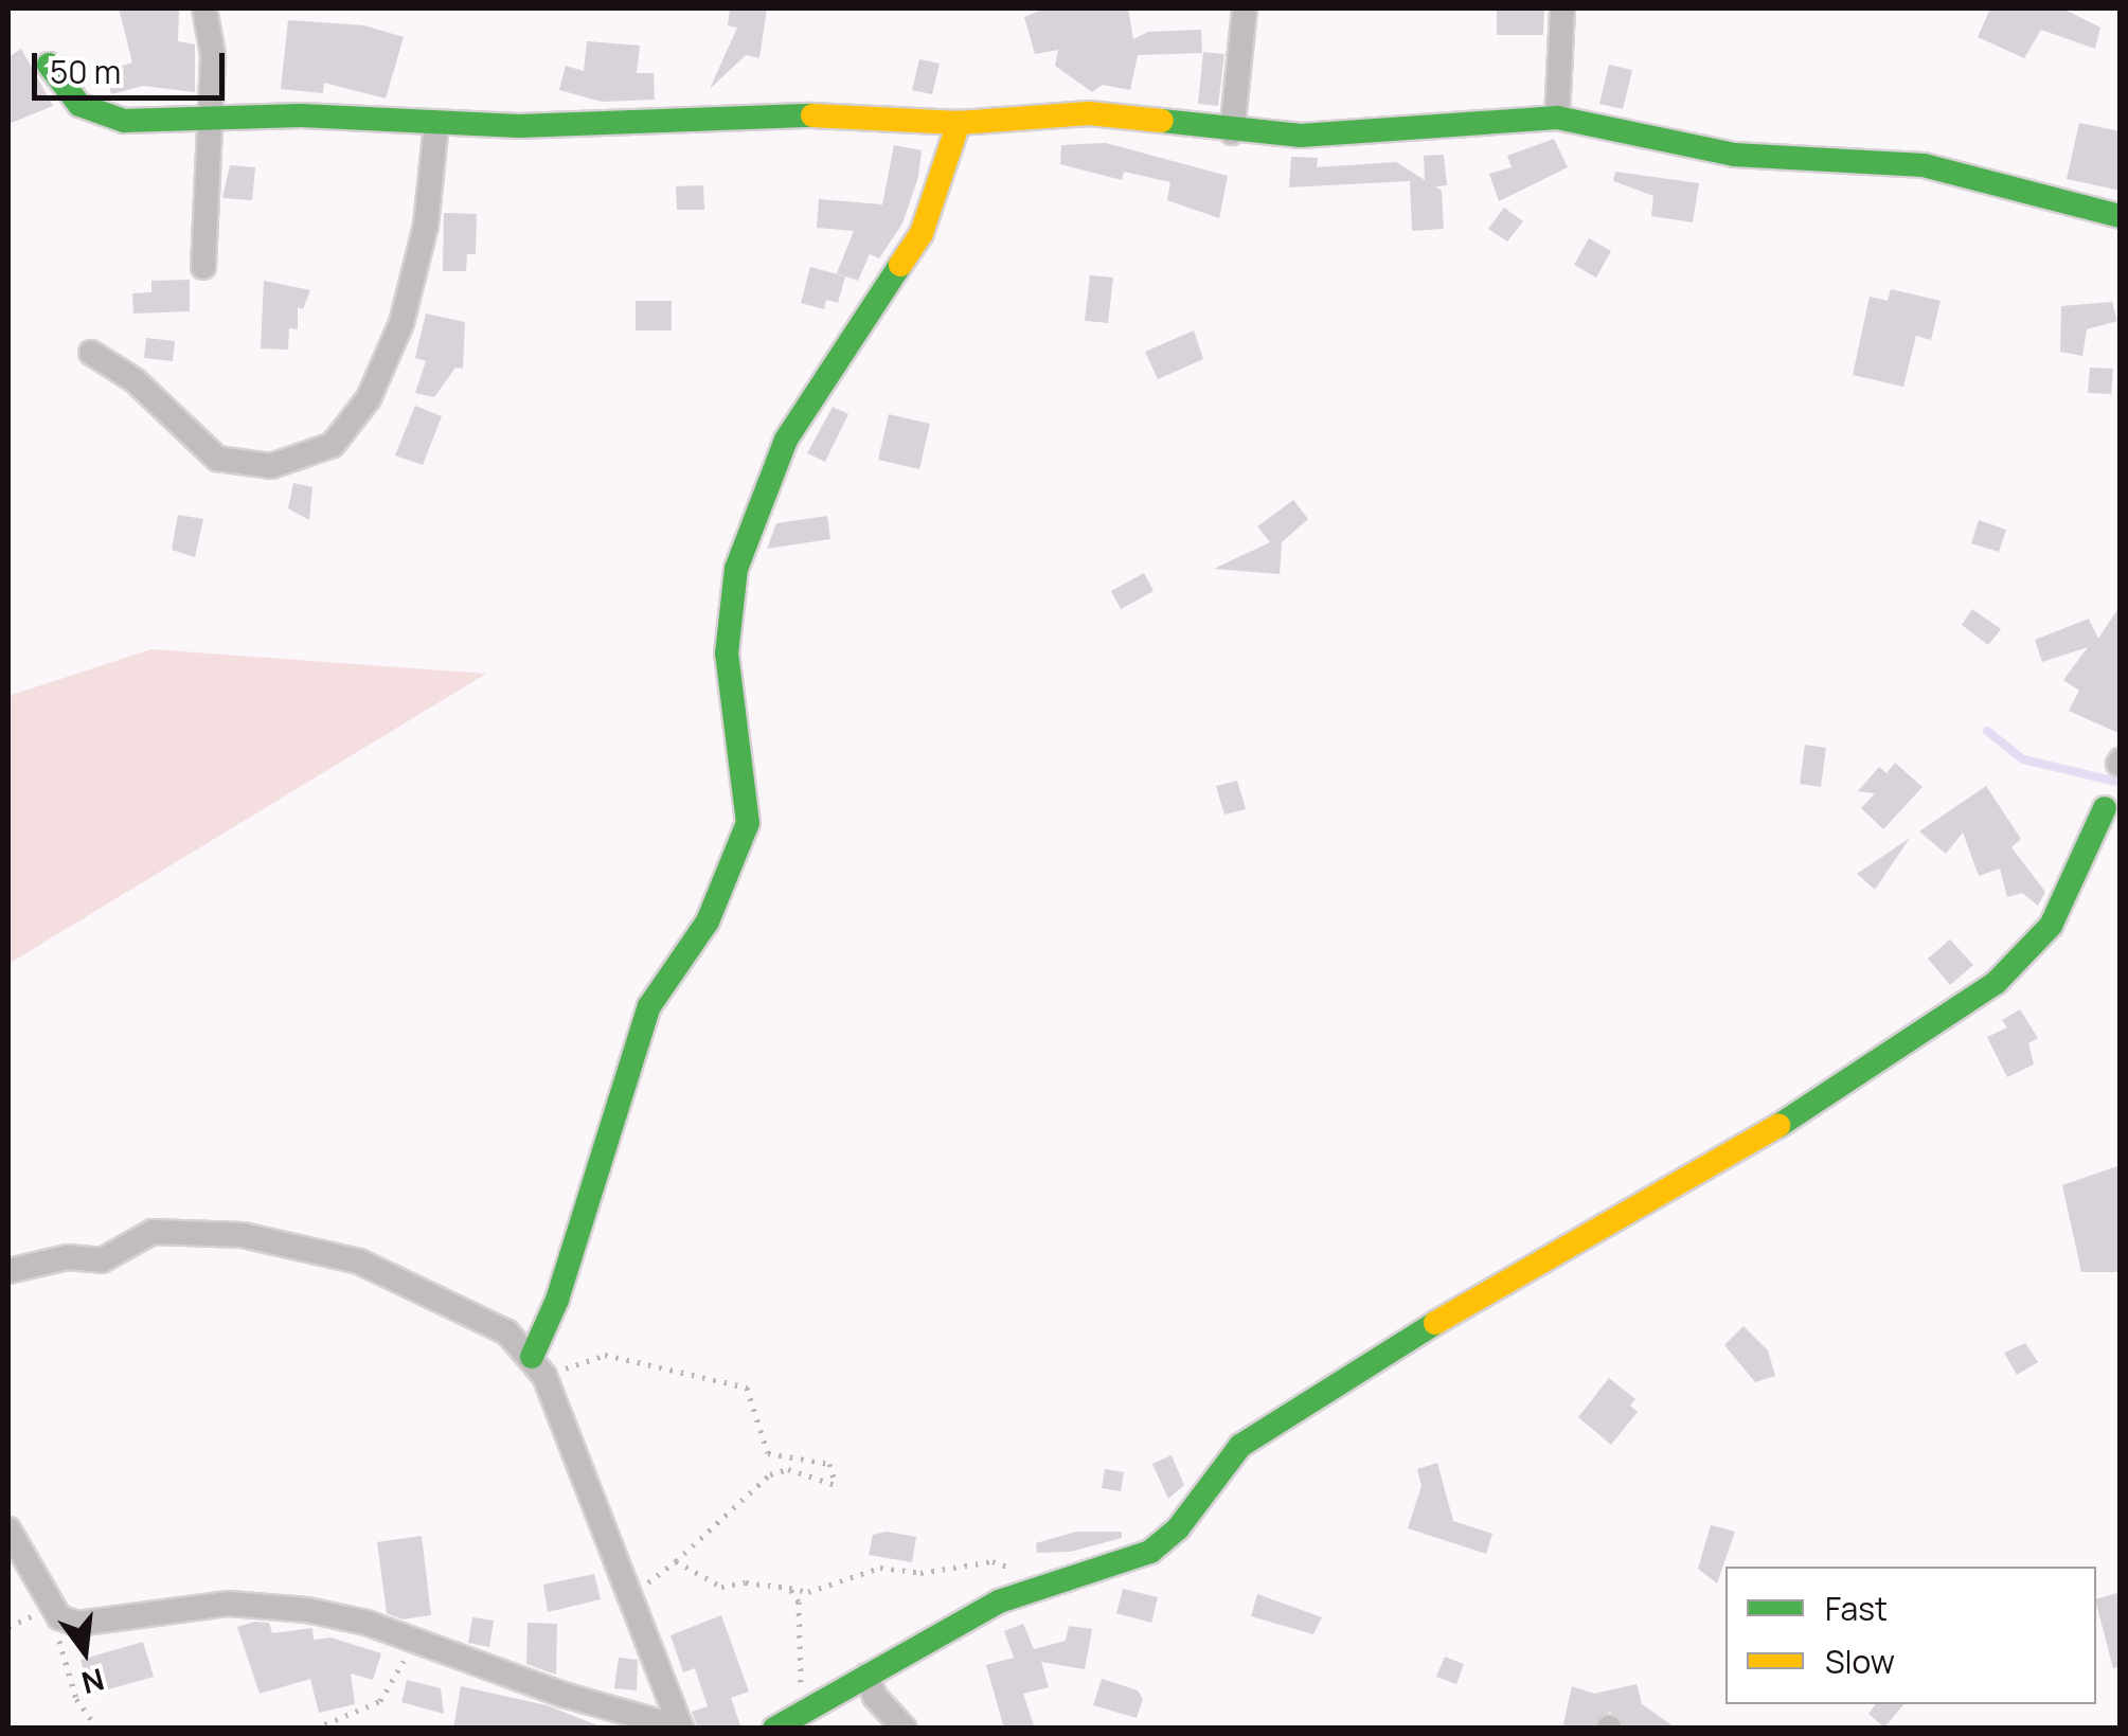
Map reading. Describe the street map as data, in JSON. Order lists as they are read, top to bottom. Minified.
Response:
{"legend":["Fast","Slow"],"scale_bar":"50 m","north":"bottom"}
